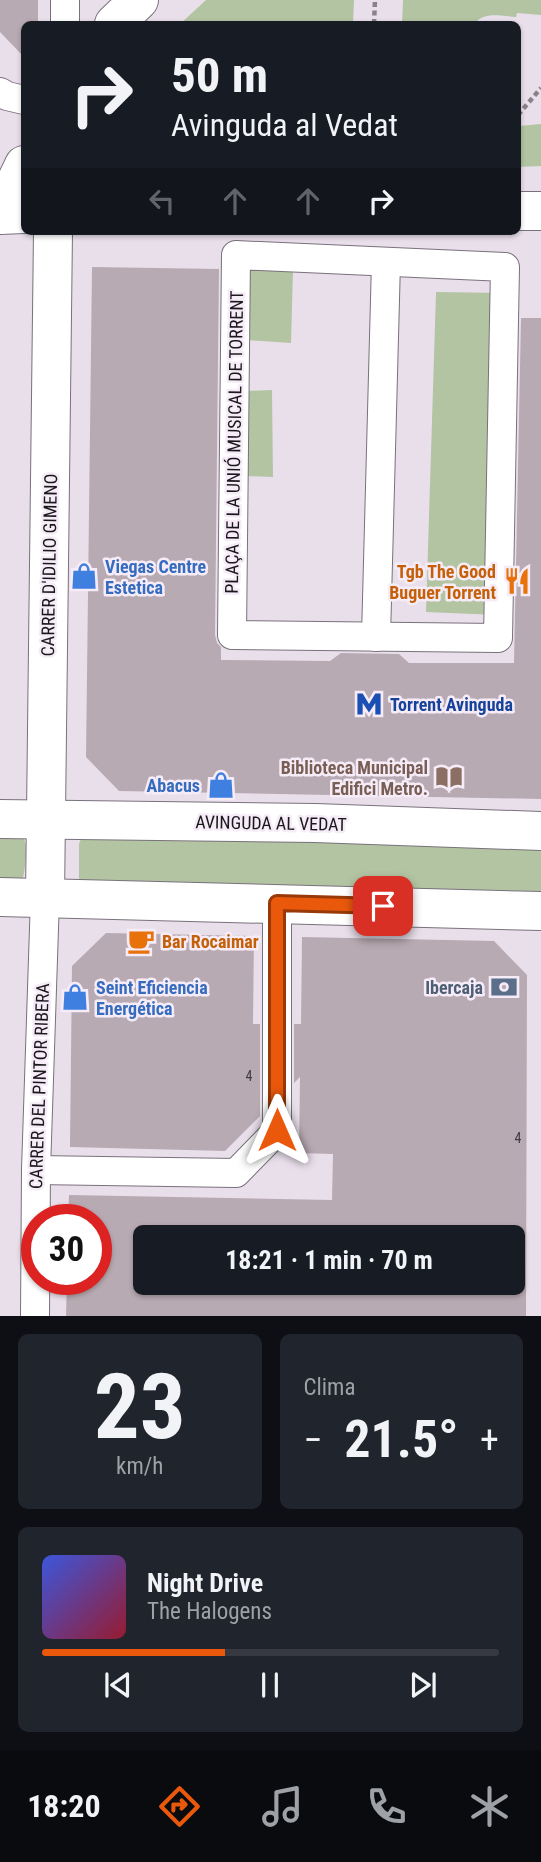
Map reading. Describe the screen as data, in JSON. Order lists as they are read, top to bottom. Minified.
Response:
{"streets":{"street":["PLAÇA DE LA UNIÓ MUSICAL DE TORRENT","CARRER D'IDILIO GIMENO","AVINGUDA AL VEDAT","CARRER DEL PINTOR RIBERA"]},"crossings":[["CARRER D'IDILIO GIMENO","AVINGUDA AL VEDAT"],["CARRER D'IDILIO GIMENO","CARRER DEL PINTOR RIBERA"]],"places":{"shop":["Viegas Centre Estetica","Abacus","Seint Eficiencia Energética"],"restaurant":["Tgb The Good Buguer Torrent"],"metro station":["Torrent Avinguda"],"library":["Biblioteca Municipal Edifici Metro."],"cafe":["Bar Rocaimar"],"bank":["Ibercaja"]},"house_numbers":["4","4"],"page":{"turn":["50 m","Avinguda al Vedat"],"limit":"30","trip":"18:21 · 1 min · 70 m","tile":[["23","km/h"],"Clima"],"heat":["−","21.5°","+"],"song":["Night Drive","The Halogens"],"tabs":"18:20"}}
